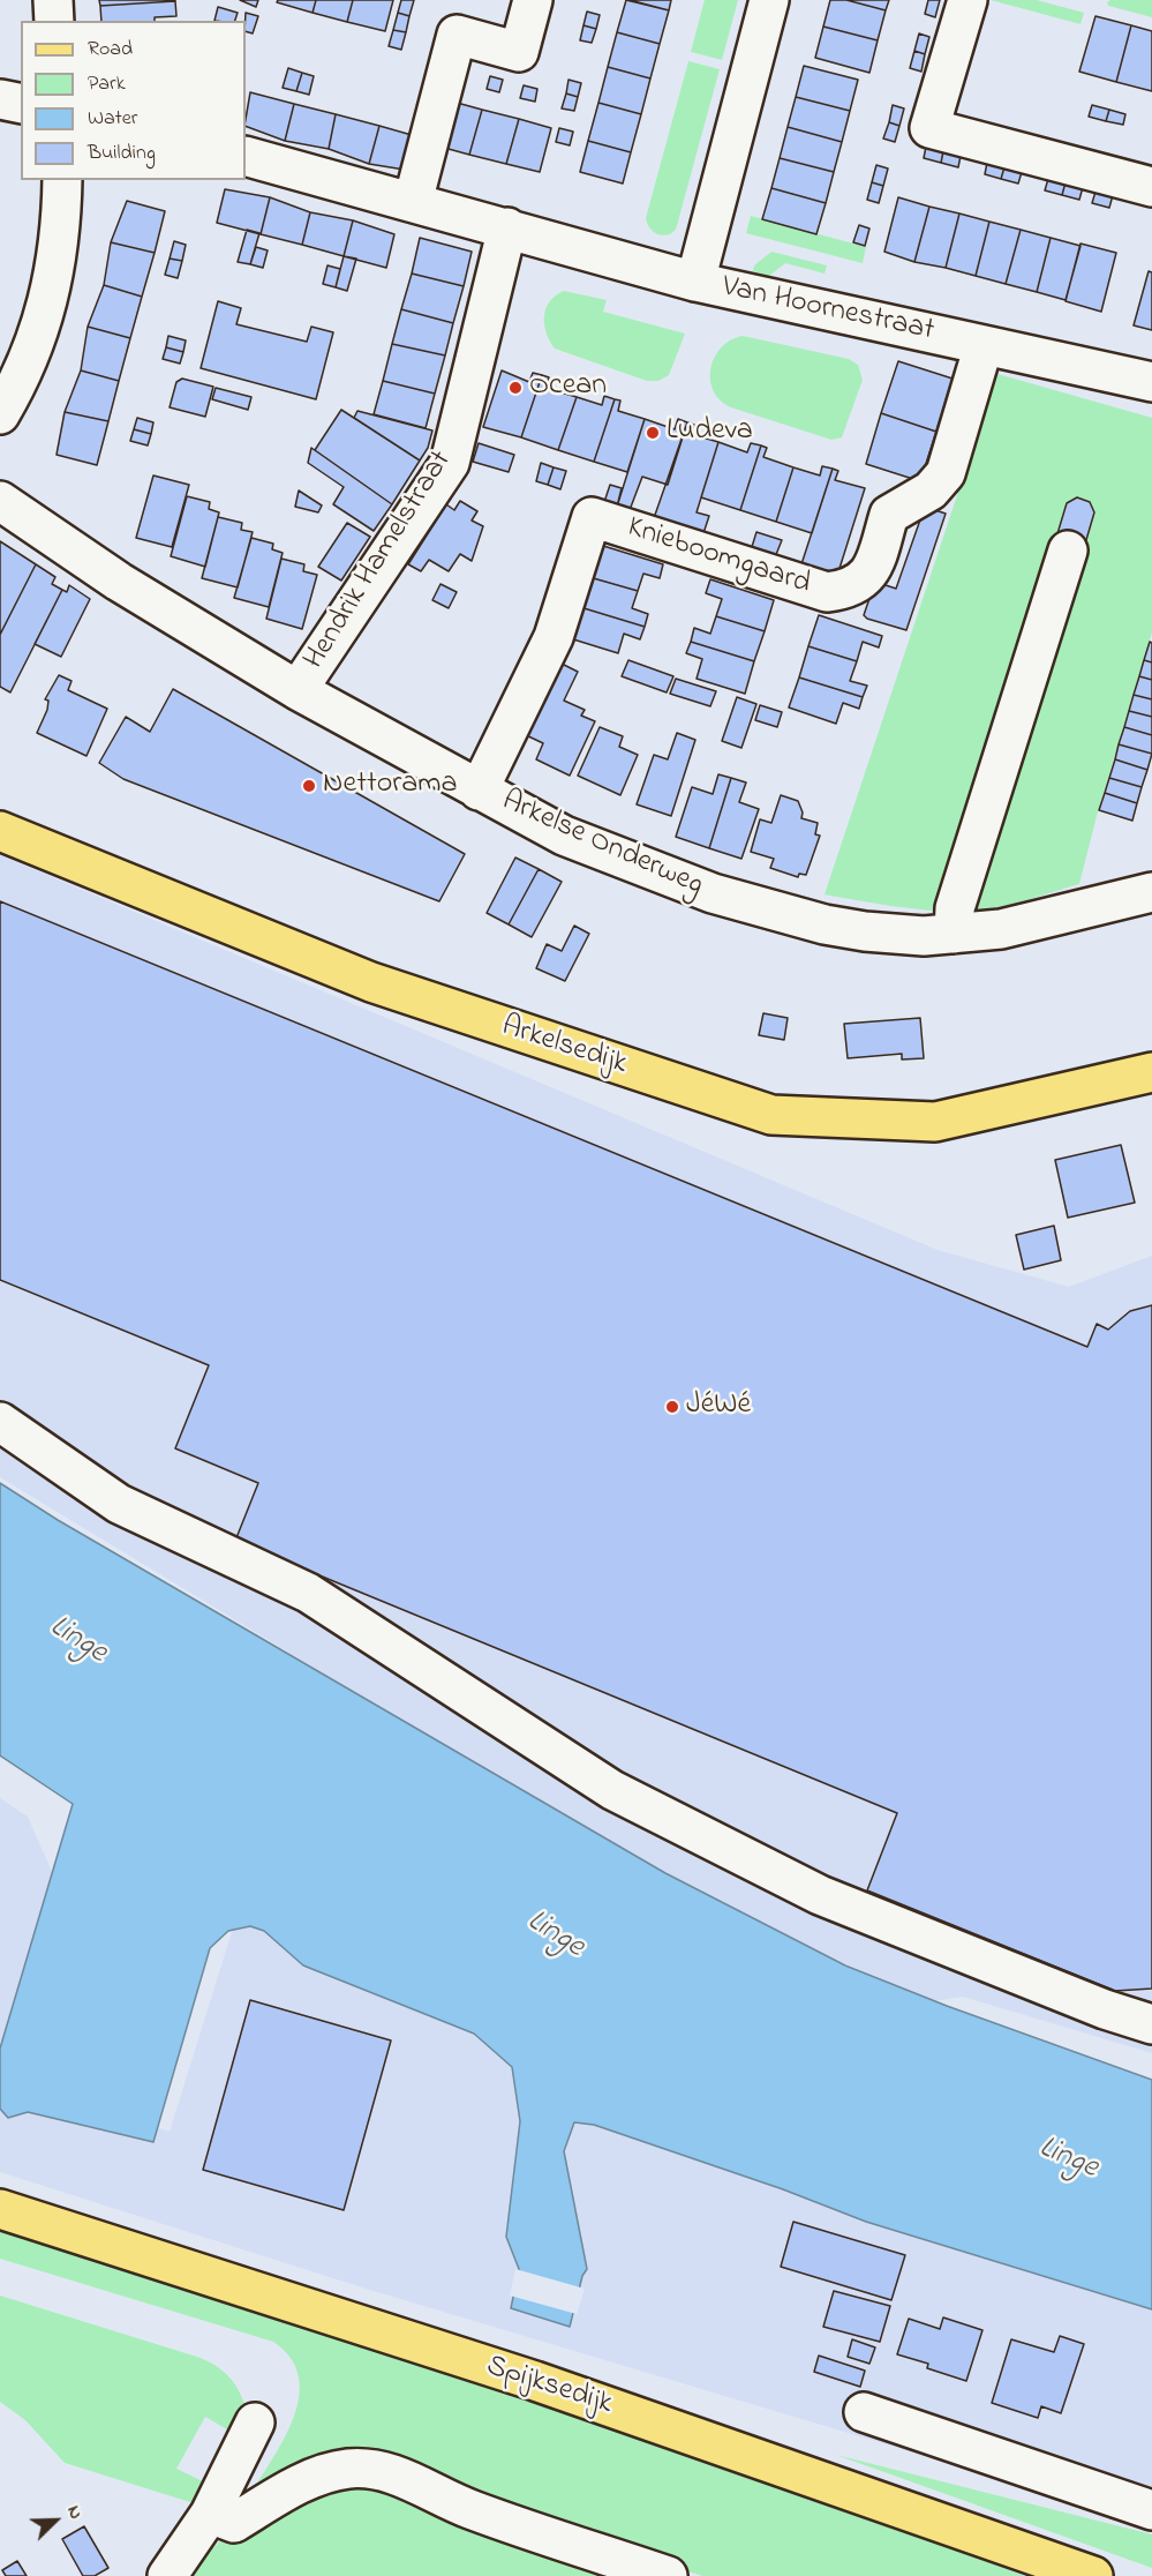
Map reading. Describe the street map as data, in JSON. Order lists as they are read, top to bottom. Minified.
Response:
{"streets":{"main road":["Arkelsedijk","Spijksedijk"],"street":["Van Hoornestraat","Knieboomgaard","Hendrik Hamelstraat","Arkelse Onderweg"]},"crossings":[["Van Hoornestraat","Knieboomgaard"],["Van Hoornestraat","Hendrik Hamelstraat"],["Knieboomgaard","Arkelse Onderweg"],["Hendrik Hamelstraat","Arkelse Onderweg"]],"water":["Linge"],"places":["Ocean","Ludeva","Nettorama","JéWé"],"legend":["Road","Park","Water","Building"],"north":"top right"}
